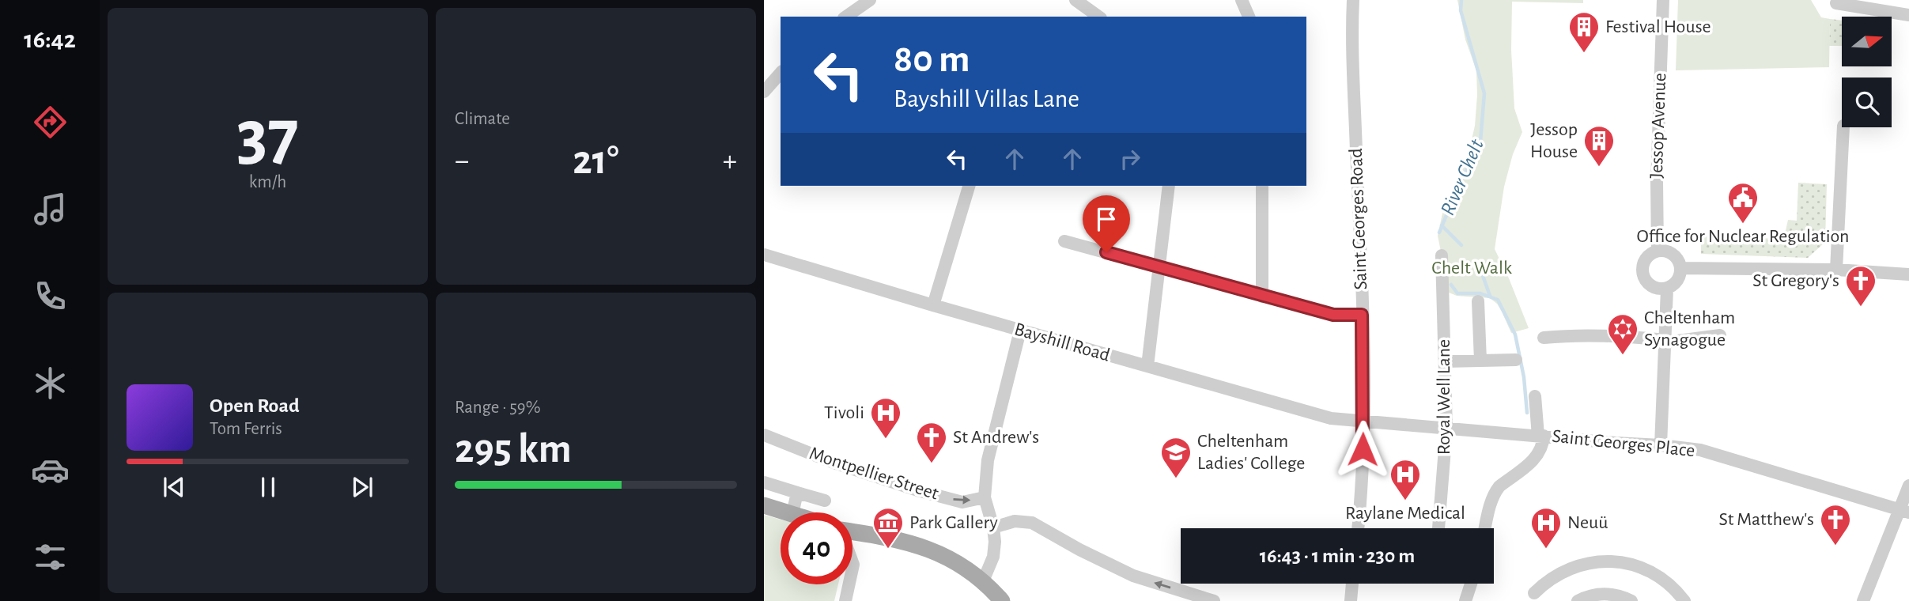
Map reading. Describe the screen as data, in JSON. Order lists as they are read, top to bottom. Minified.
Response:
{"streets":{"street":["Jessop Avenue","Saint Georges Road","Bayshill Road","Royal Well Lane","Saint Georges Place","Montpellier Street"]},"crossings":[["Saint Georges Road","Bayshill Road"],["Saint Georges Road","Saint Georges Place"],["Bayshill Road","Saint Georges Place"],["Royal Well Lane","Saint Georges Place"]],"one_way":["Montpellier Street"],"water":["River Chelt"],"parks":["Chelt Walk"],"places":{"building":["Festival House","Jessop House"],"public building":["Office for Nuclear Regulation"],"church":["St Gregory's","St Andrew's","St Matthew's"],"synagogue":["Cheltenham Synagogue"],"hospital":["Tivoli","Raylane Medical","Neuü"],"school or university":["Cheltenham Ladies' College"],"museum":["Park Gallery"]},"north":"right","page":{"tabs":"16:42","tile":[["37","km/h"],"Climate",["Range · 59%","295 km"]],"turn":["80 m","Bayshill Villas Lane"],"heat":["−","21°","+"],"song":["Open Road","Tom Ferris"],"limit":"40","trip":"16:43 · 1 min · 230 m"}}
